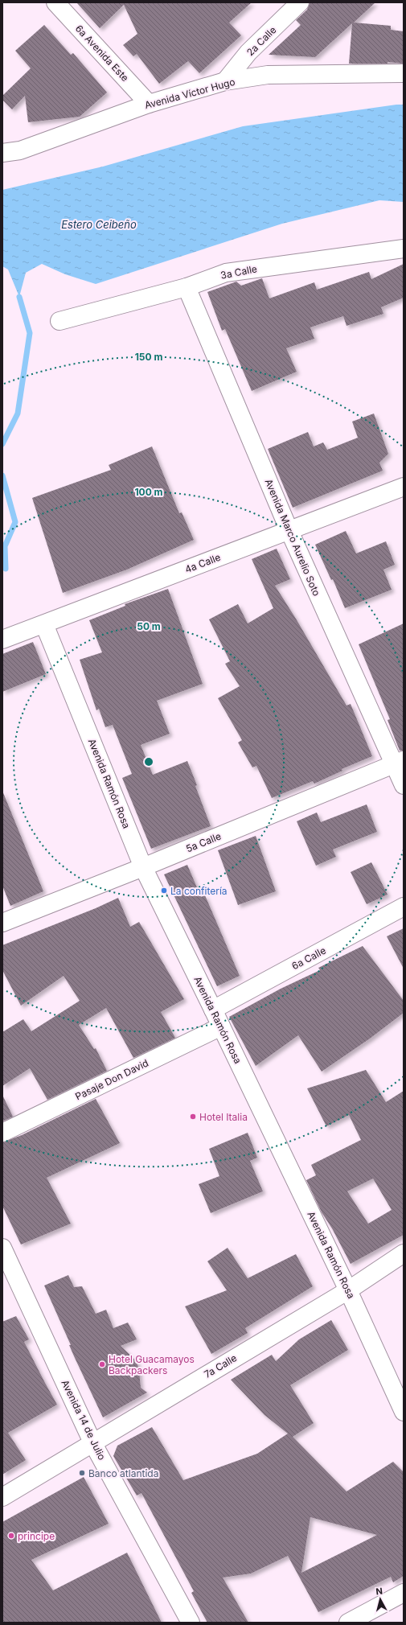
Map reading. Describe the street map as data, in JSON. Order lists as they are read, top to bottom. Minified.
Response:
{"streets":{"street":["2a Calle","6a Avenida Este","Avenida Víctor Hugo","3a Calle","Avenida Marco Aurelio Soto","4a Calle","Avenida Ramón Rosa","5a Calle","6a Calle","Pasaje Don David","7a Calle","Avenida 14 de Julio"]},"crossings":[["2a Calle","Avenida Víctor Hugo"],["6a Avenida Este","Avenida Víctor Hugo"],["3a Calle","Avenida Marco Aurelio Soto"],["Avenida Marco Aurelio Soto","4a Calle"],["Avenida Marco Aurelio Soto","5a Calle"],["4a Calle","Avenida Ramón Rosa"],["Avenida Ramón Rosa","5a Calle"],["Avenida Ramón Rosa","6a Calle"],["Avenida Ramón Rosa","Pasaje Don David"],["Avenida Ramón Rosa","7a Calle"],["7a Calle","Avenida 14 de Julio"]],"water":["Estero Ceibeño"],"places":["La confitería","Hotel Italia","Hotel Guacamayos Backpackers","Banco atlantida","principe"],"north":"top","rings":["150 m","100 m","50 m"]}
